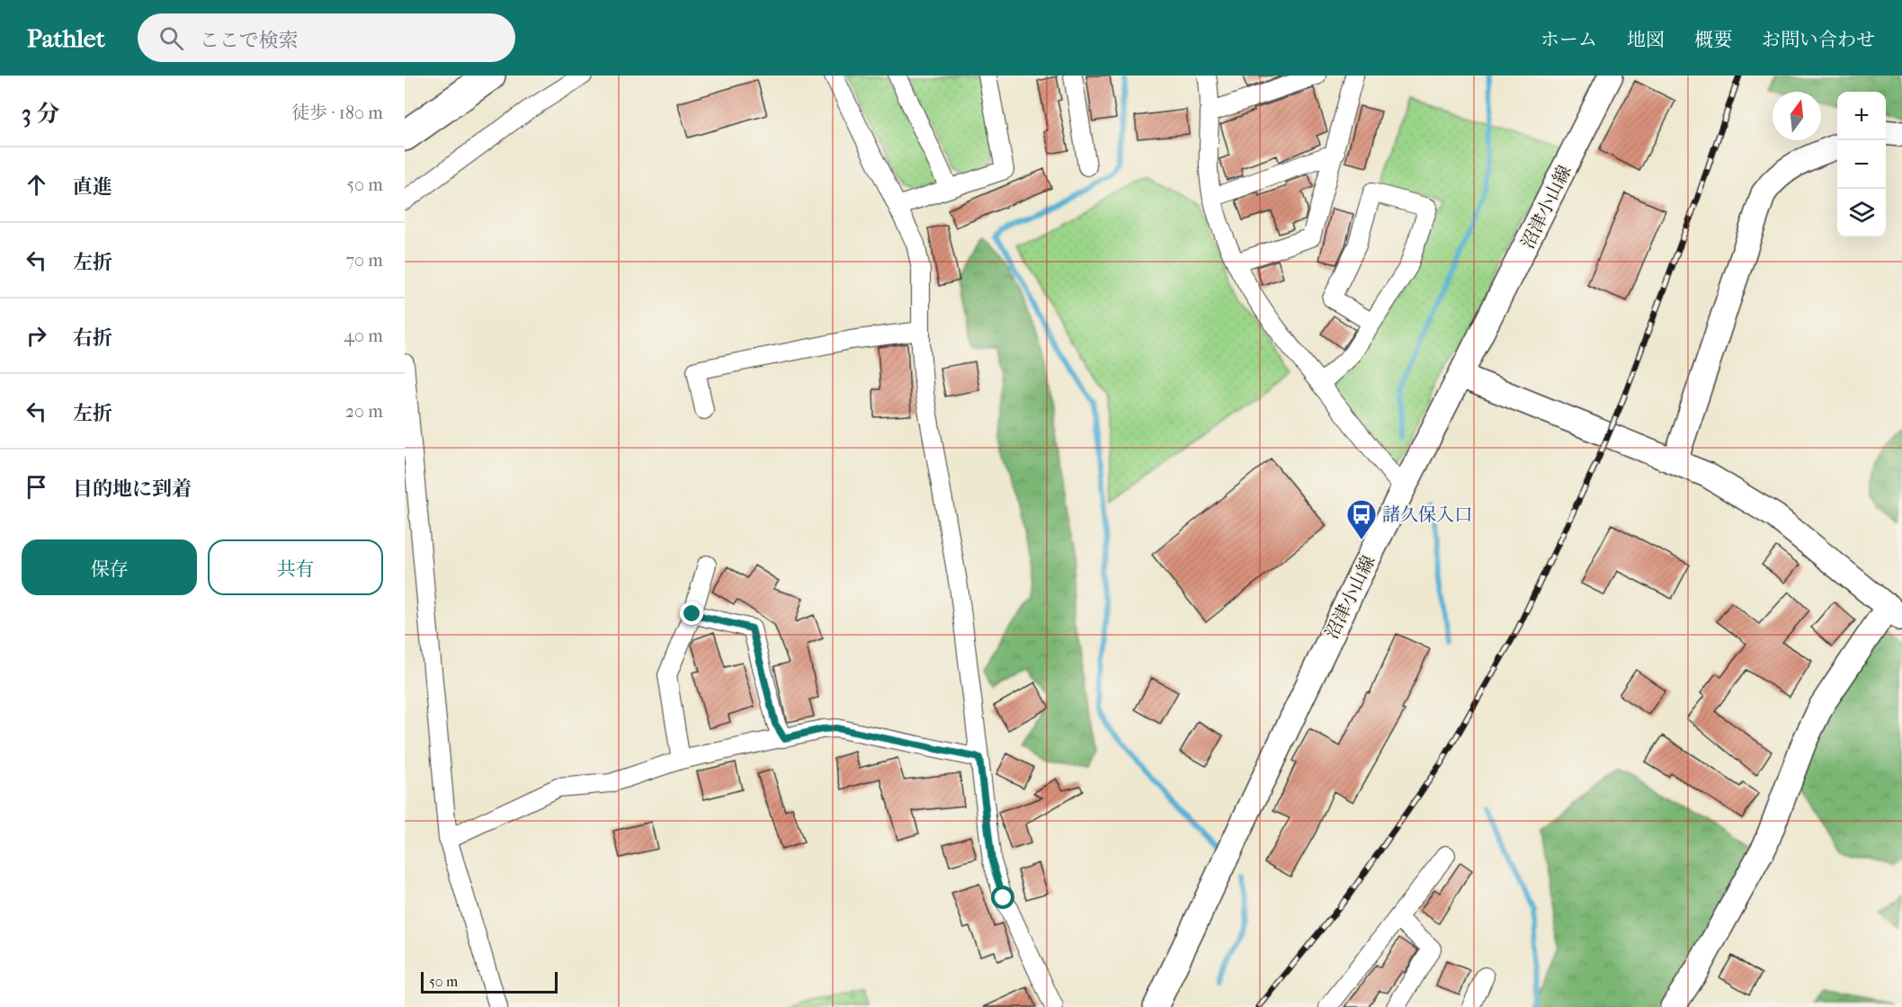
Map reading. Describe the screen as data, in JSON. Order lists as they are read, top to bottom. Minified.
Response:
{"streets":{"street":["沼津小山線"]},"places":{"bus stop":["諸久保入口"]},"scale_bar":"50 m","north":"top","page":{"header":"Pathlet","search":"ここで検索","nav":["ホーム","地図","概要","お問い合わせ"],"heading":["3 分","徒歩 · 180 m"],"map_buttons":["+","−"],"list":[["直進","50 m"],["左折","70 m"],["右折","40 m"],["左折","20 m"],"目的地に到着"],"buttons":["保存","共有"],"scale":"50 m"}}
